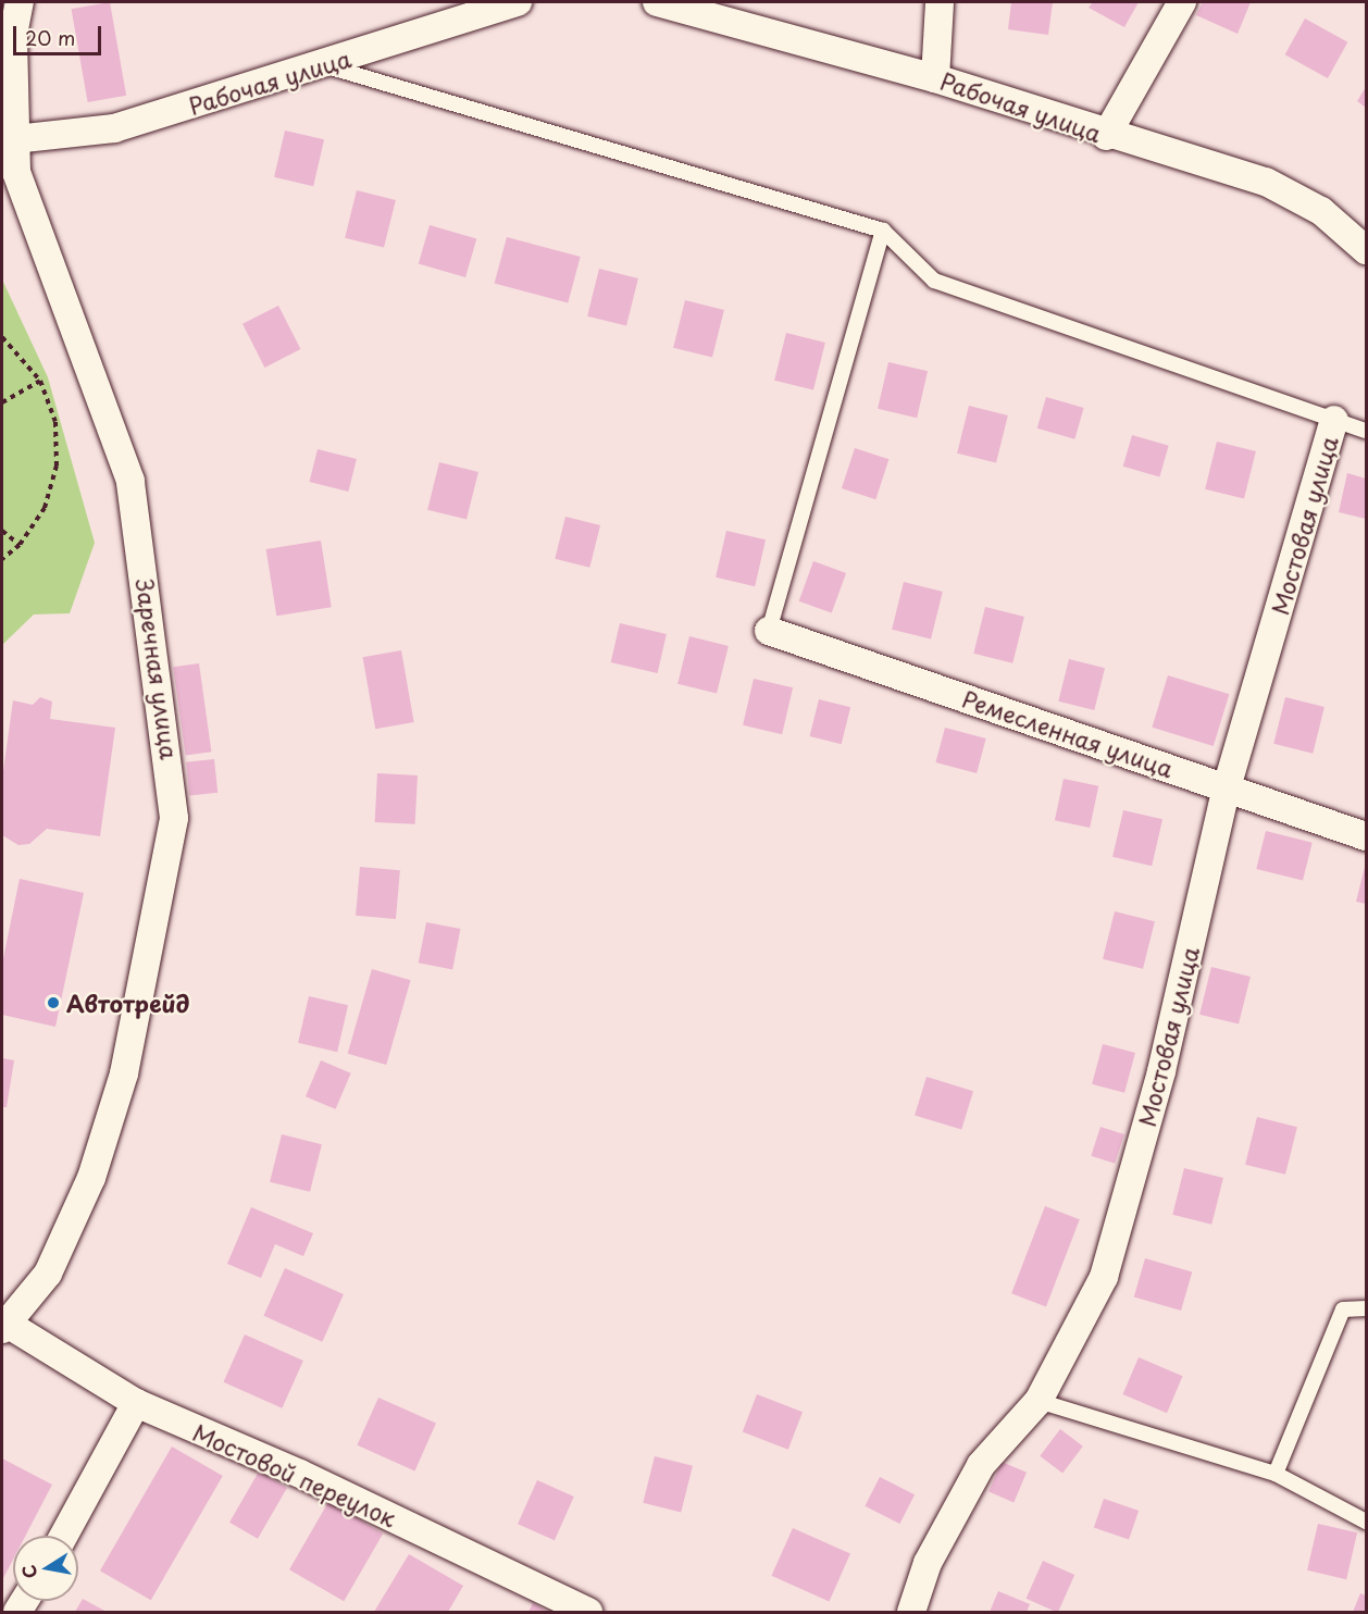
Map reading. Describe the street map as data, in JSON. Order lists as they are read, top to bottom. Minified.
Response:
{"streets":{"street":["Рабочая улица","Мостовая улица","Заречная улица","Ремесленная улица","Мостовой переулок"]},"crossings":[["Рабочая улица","Заречная улица"],["Мостовая улица","Ремесленная улица"],["Заречная улица","Мостовой переулок"]],"places":["Автотрейд"],"scale_bar":"20 m","north":"left"}
